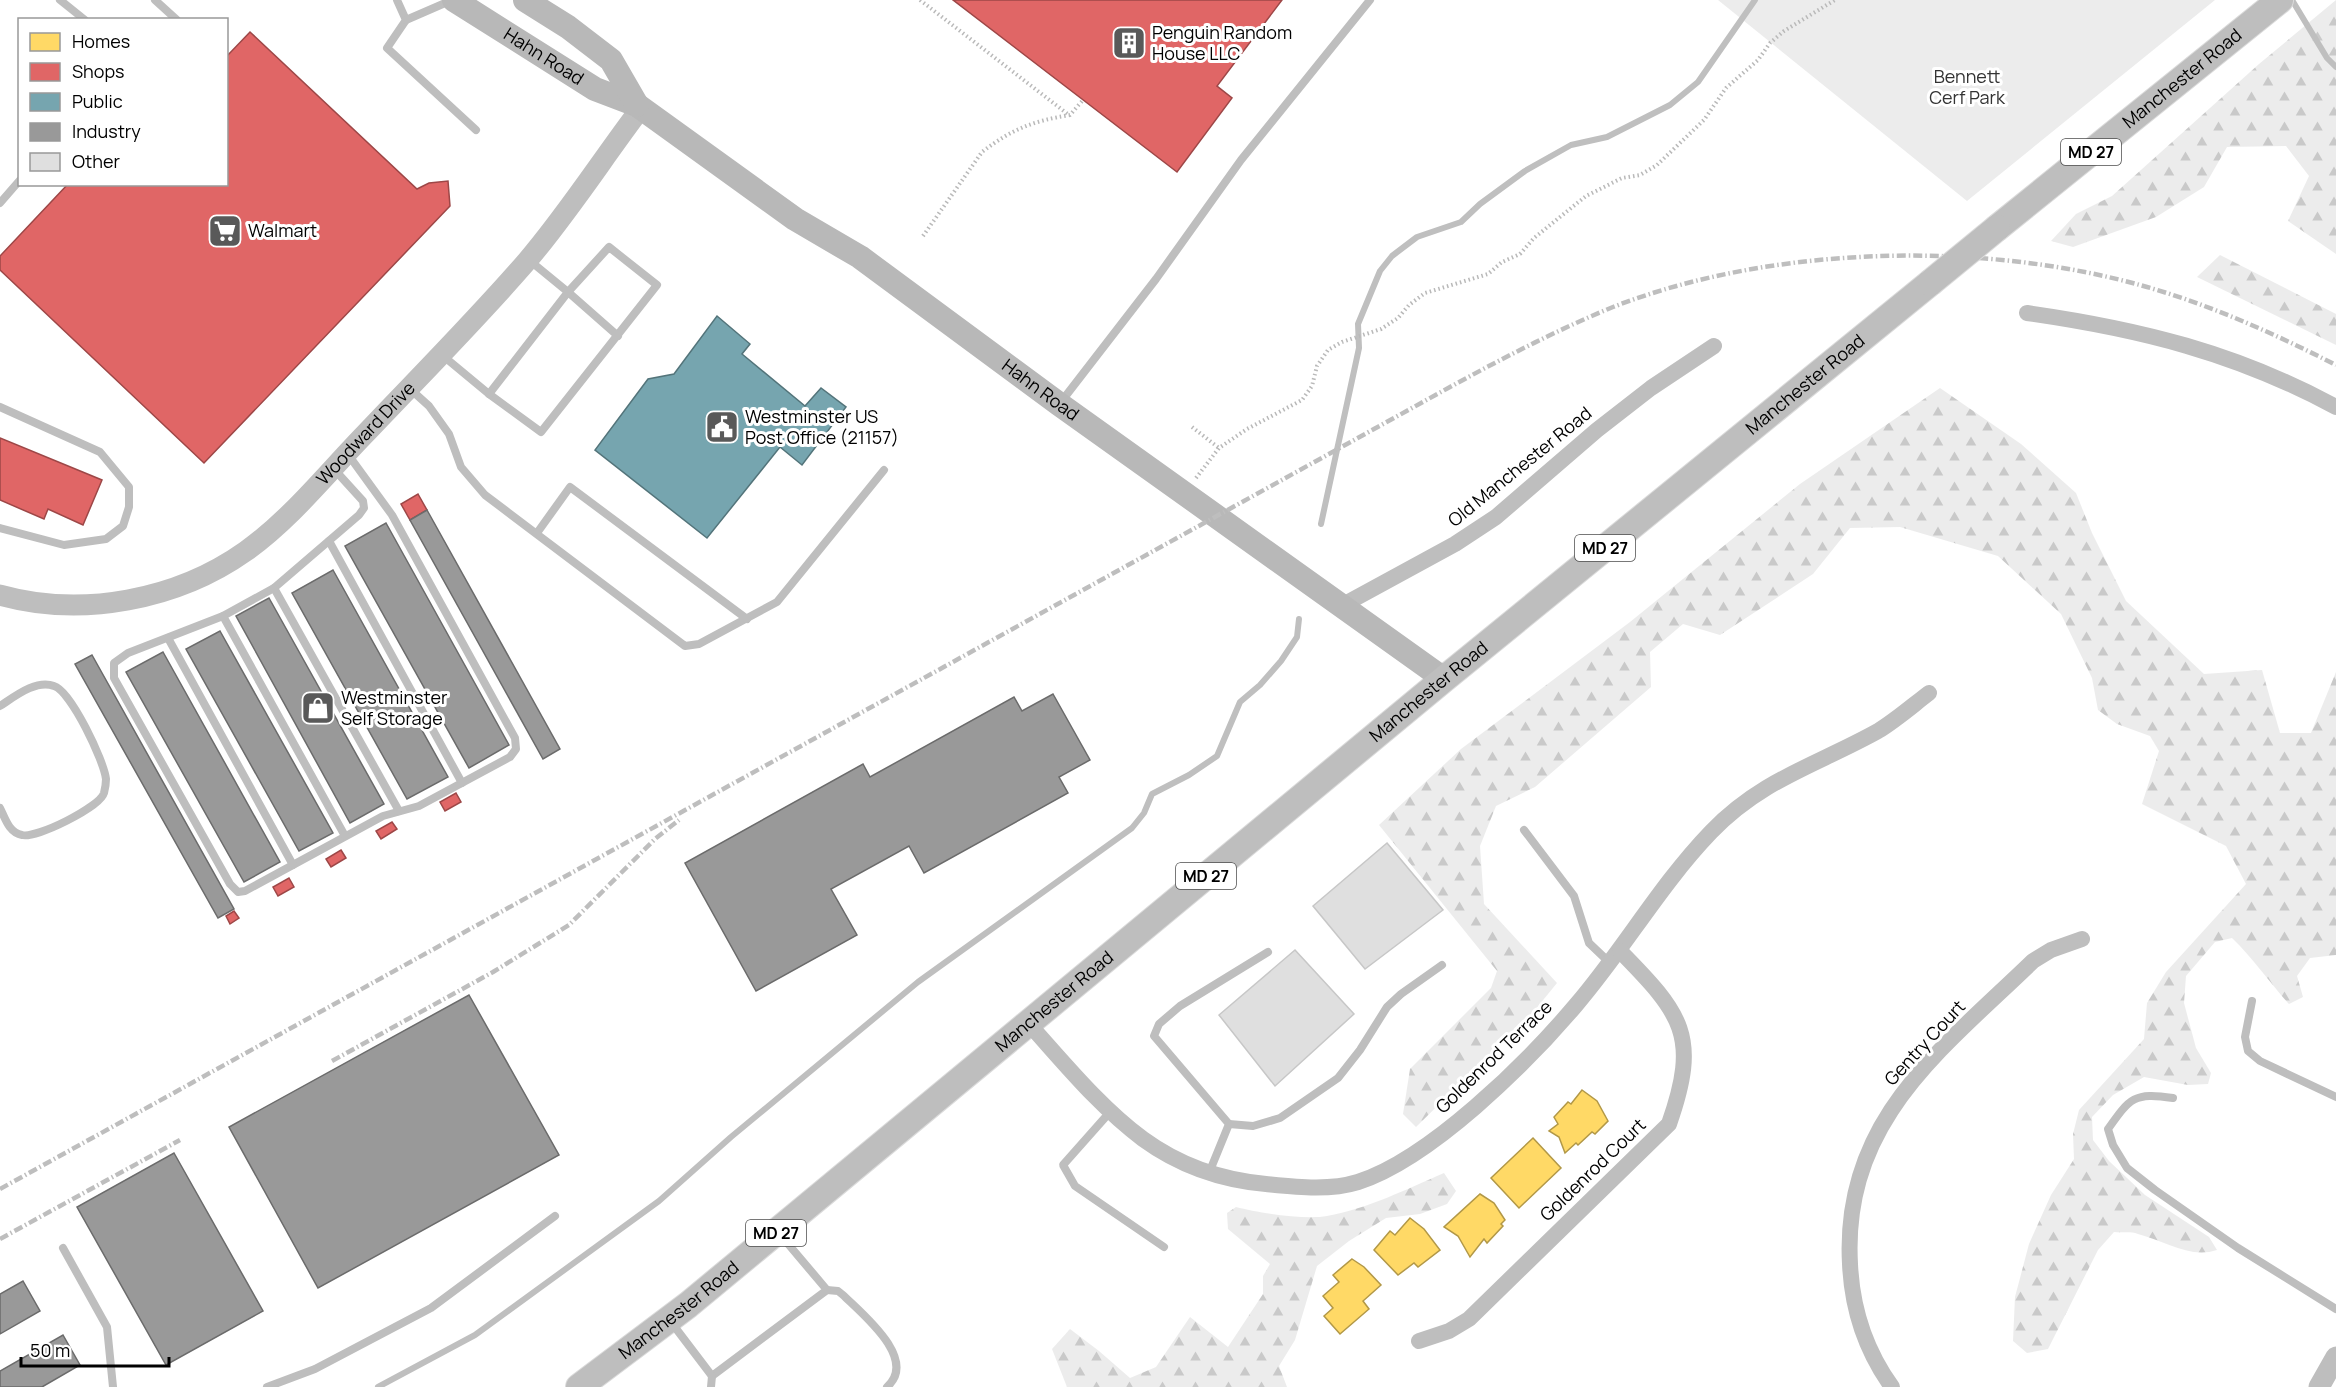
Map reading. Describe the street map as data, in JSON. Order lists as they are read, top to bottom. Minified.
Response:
{"streets":{"main road":["Hahn Road","Manchester Road","MD 27"],"street":["Woodward Drive","Old Manchester Road","Gentry Court","Goldenrod Terrace","Goldenrod Court"]},"crossings":[["Hahn Road","Manchester Road"],["Hahn Road","Woodward Drive"],["Hahn Road","Old Manchester Road"],["Manchester Road","Goldenrod Terrace"],["Goldenrod Terrace","Goldenrod Court"]],"parks":["Bennett Cerf Park"],"places":{"building":["Penguin Random House LLC"],"supermarket":["Walmart"],"public building":["Westminster US Post Office (21157)"],"shop":["Westminster Self Storage"]},"legend":["Homes","Shops","Public","Industry","Other"],"scale_bar":"50 m"}
